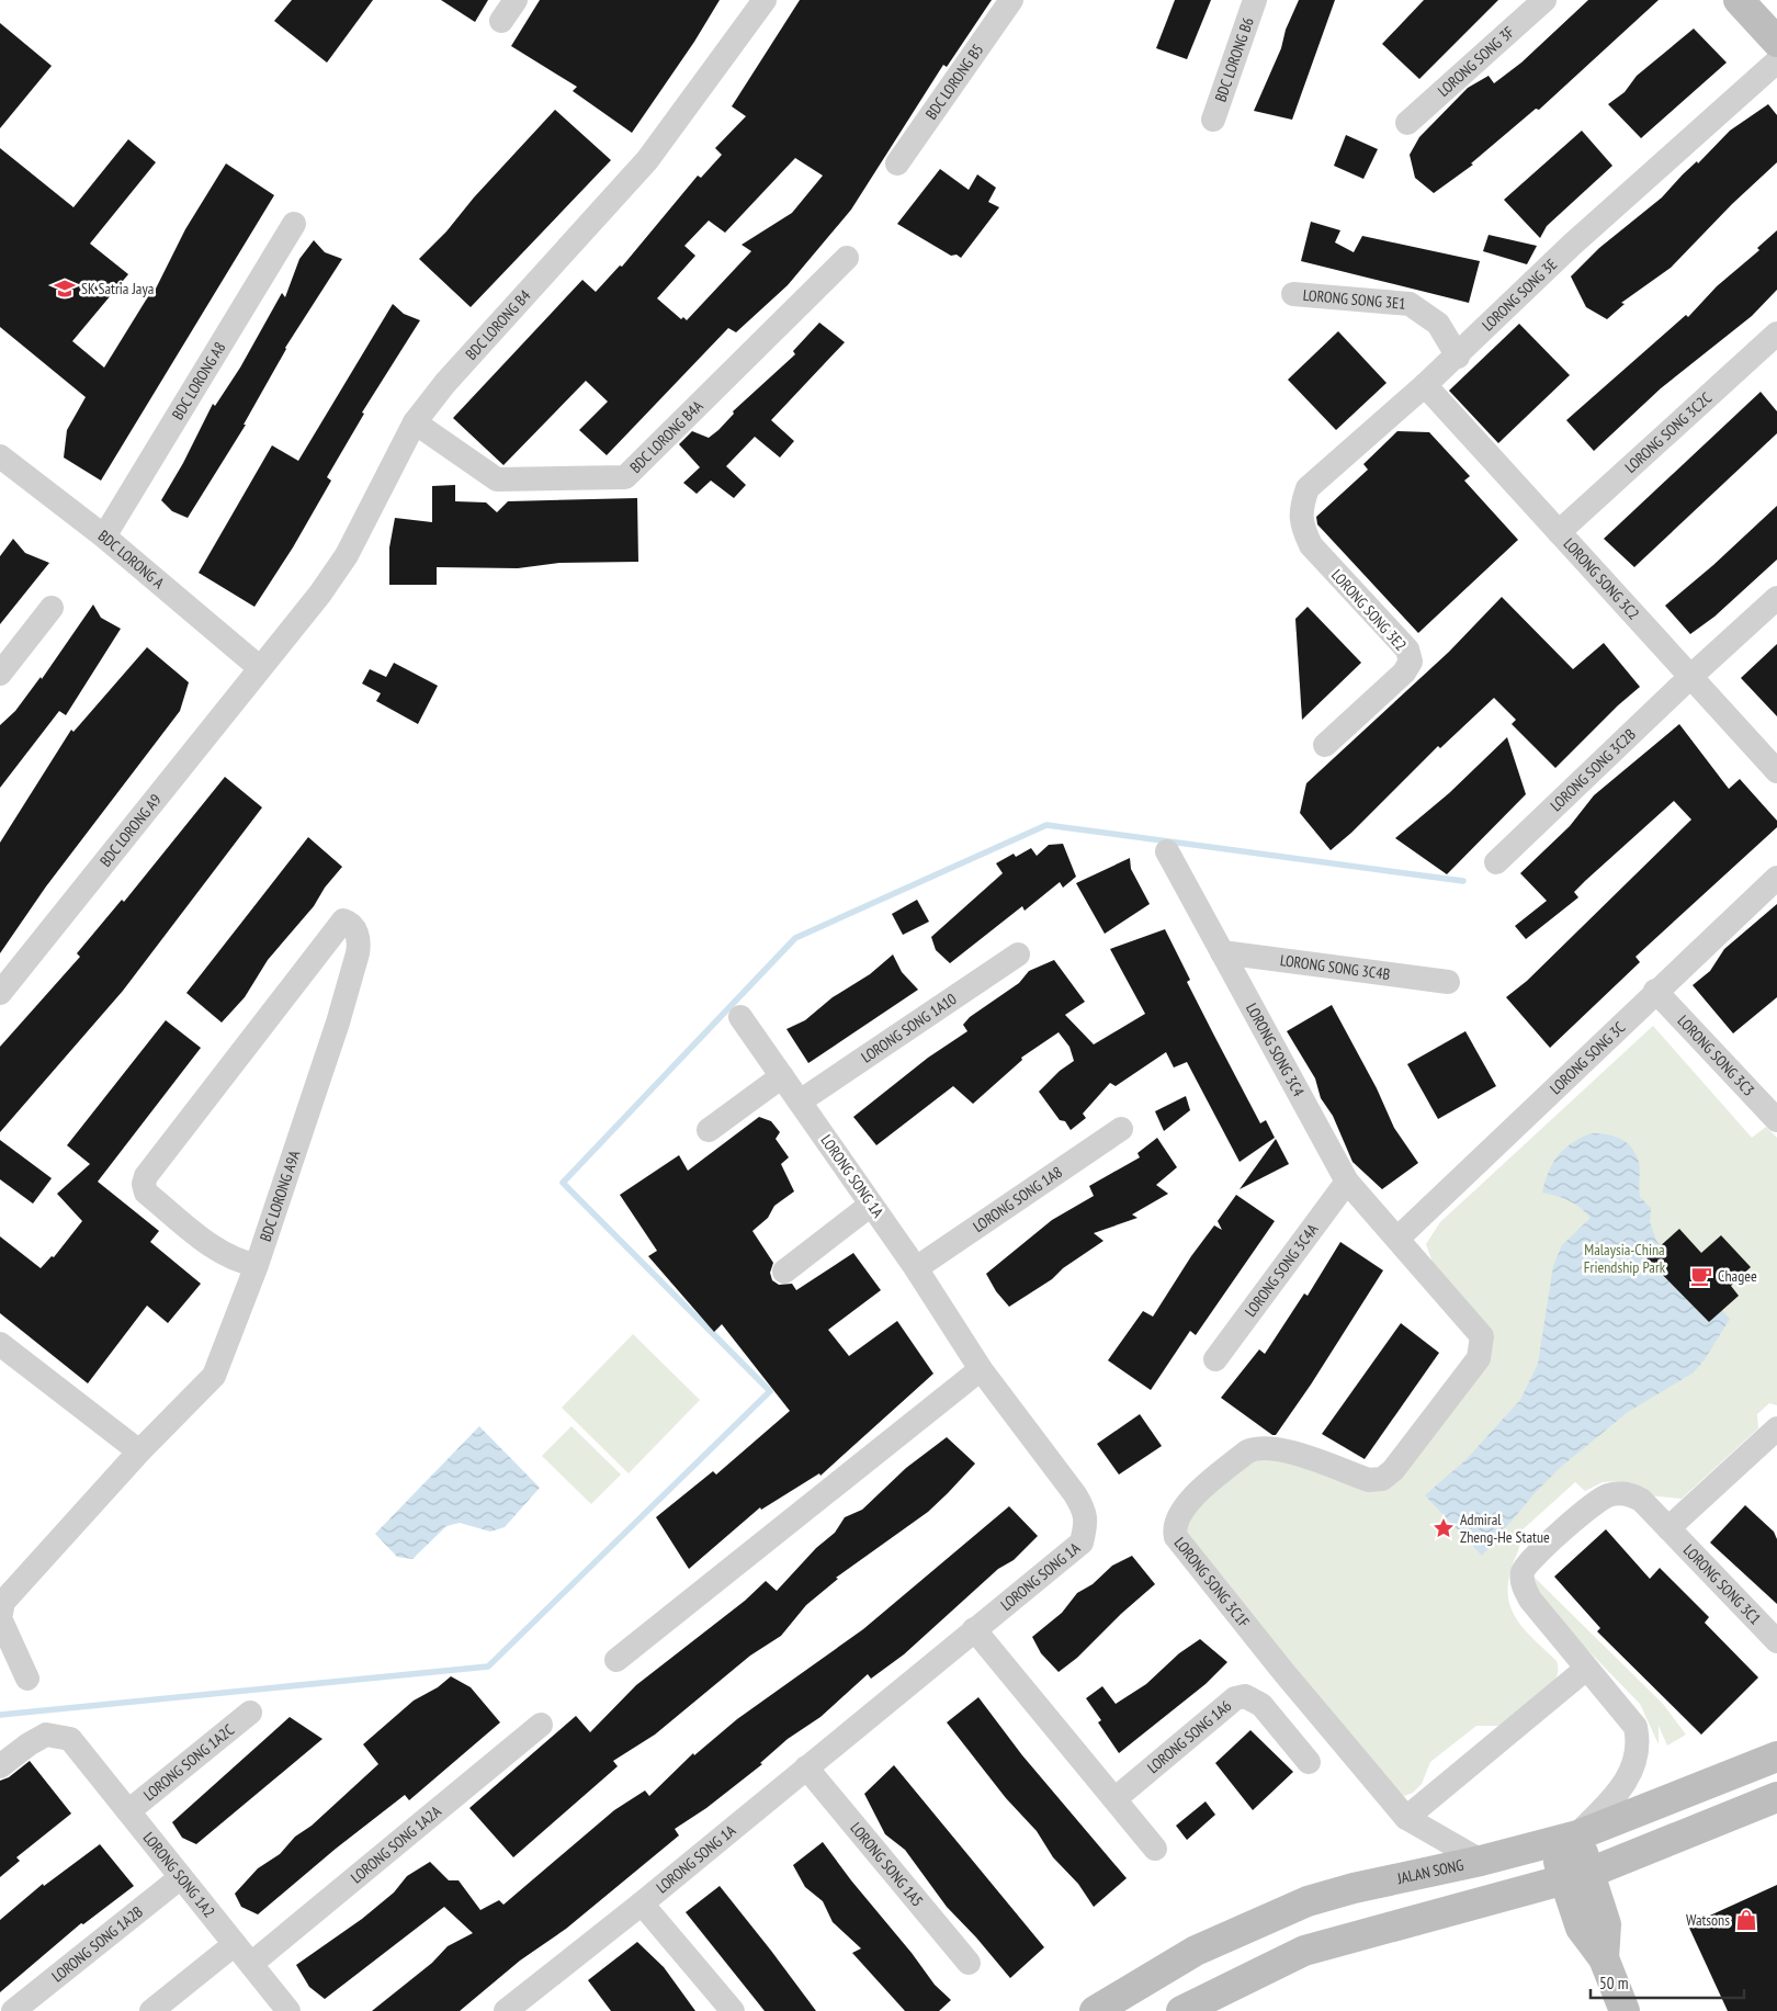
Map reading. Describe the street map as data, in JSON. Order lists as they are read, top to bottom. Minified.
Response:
{"streets":{"main road":["JALAN SONG"],"street":["BDC LORONG B6","LORONG SONG 3F","BDC LORONG B5","LORONG SONG 3E","LORONG SONG 3E1","BDC LORONG B4","BDC LORONG A8","LORONG SONG 3C2C","BDC LORONG B4A","BDC LORONG A","LORONG SONG 3C2","LORONG SONG 3E2","LORONG SONG 3C2B","BDC LORONG A9","LORONG SONG 3C4B","LORONG SONG 1A10","LORONG SONG 3C4","LORONG SONG 3C3","LORONG SONG 3C","LORONG SONG 1A","BDC LORONG A9A","LORONG SONG 1A8","LORONG SONG 3C4A","LORONG SONG 3C1F","LORONG SONG 3C1","LORONG SONG 1A6","LORONG SONG 1A2C","LORONG SONG 1A2A","LORONG SONG 1A5","LORONG SONG 1A2","LORONG SONG 1A2B"]},"crossings":[["LORONG SONG 3E","LORONG SONG 3E1"],["LORONG SONG 3E","LORONG SONG 3C2"],["LORONG SONG 3E","LORONG SONG 3E2"],["BDC LORONG B4","BDC LORONG B4A"],["BDC LORONG B4","BDC LORONG A"],["BDC LORONG B4","BDC LORONG A9"],["BDC LORONG A8","BDC LORONG A"],["LORONG SONG 3C2C","LORONG SONG 3C2"],["BDC LORONG A","BDC LORONG A9"],["LORONG SONG 3C2","LORONG SONG 3C2B"],["LORONG SONG 3C4B","LORONG SONG 3C4"],["LORONG SONG 1A10","LORONG SONG 1A"],["LORONG SONG 3C4","LORONG SONG 3C"],["LORONG SONG 3C4","LORONG SONG 3C4A"],["LORONG SONG 3C4","LORONG SONG 3C1F"],["LORONG SONG 3C3","LORONG SONG 3C"],["LORONG SONG 3C","LORONG SONG 3C1F"],["LORONG SONG 1A","LORONG SONG 1A8"],["LORONG SONG 1A","LORONG SONG 1A5"],["LORONG SONG 3C1F","JALAN SONG"],["LORONG SONG 1A2C","LORONG SONG 1A2"],["LORONG SONG 1A2A","LORONG SONG 1A2"],["LORONG SONG 1A2","LORONG SONG 1A2B"]],"parks":["Malaysia-China Friendship Park"],"places":{"school or university":["SK Satria Jaya"],"cafe":["Chagee"],"place":["Admiral Zheng-He Statue"],"shop":["Watsons"]},"scale_bar":"50 m"}
